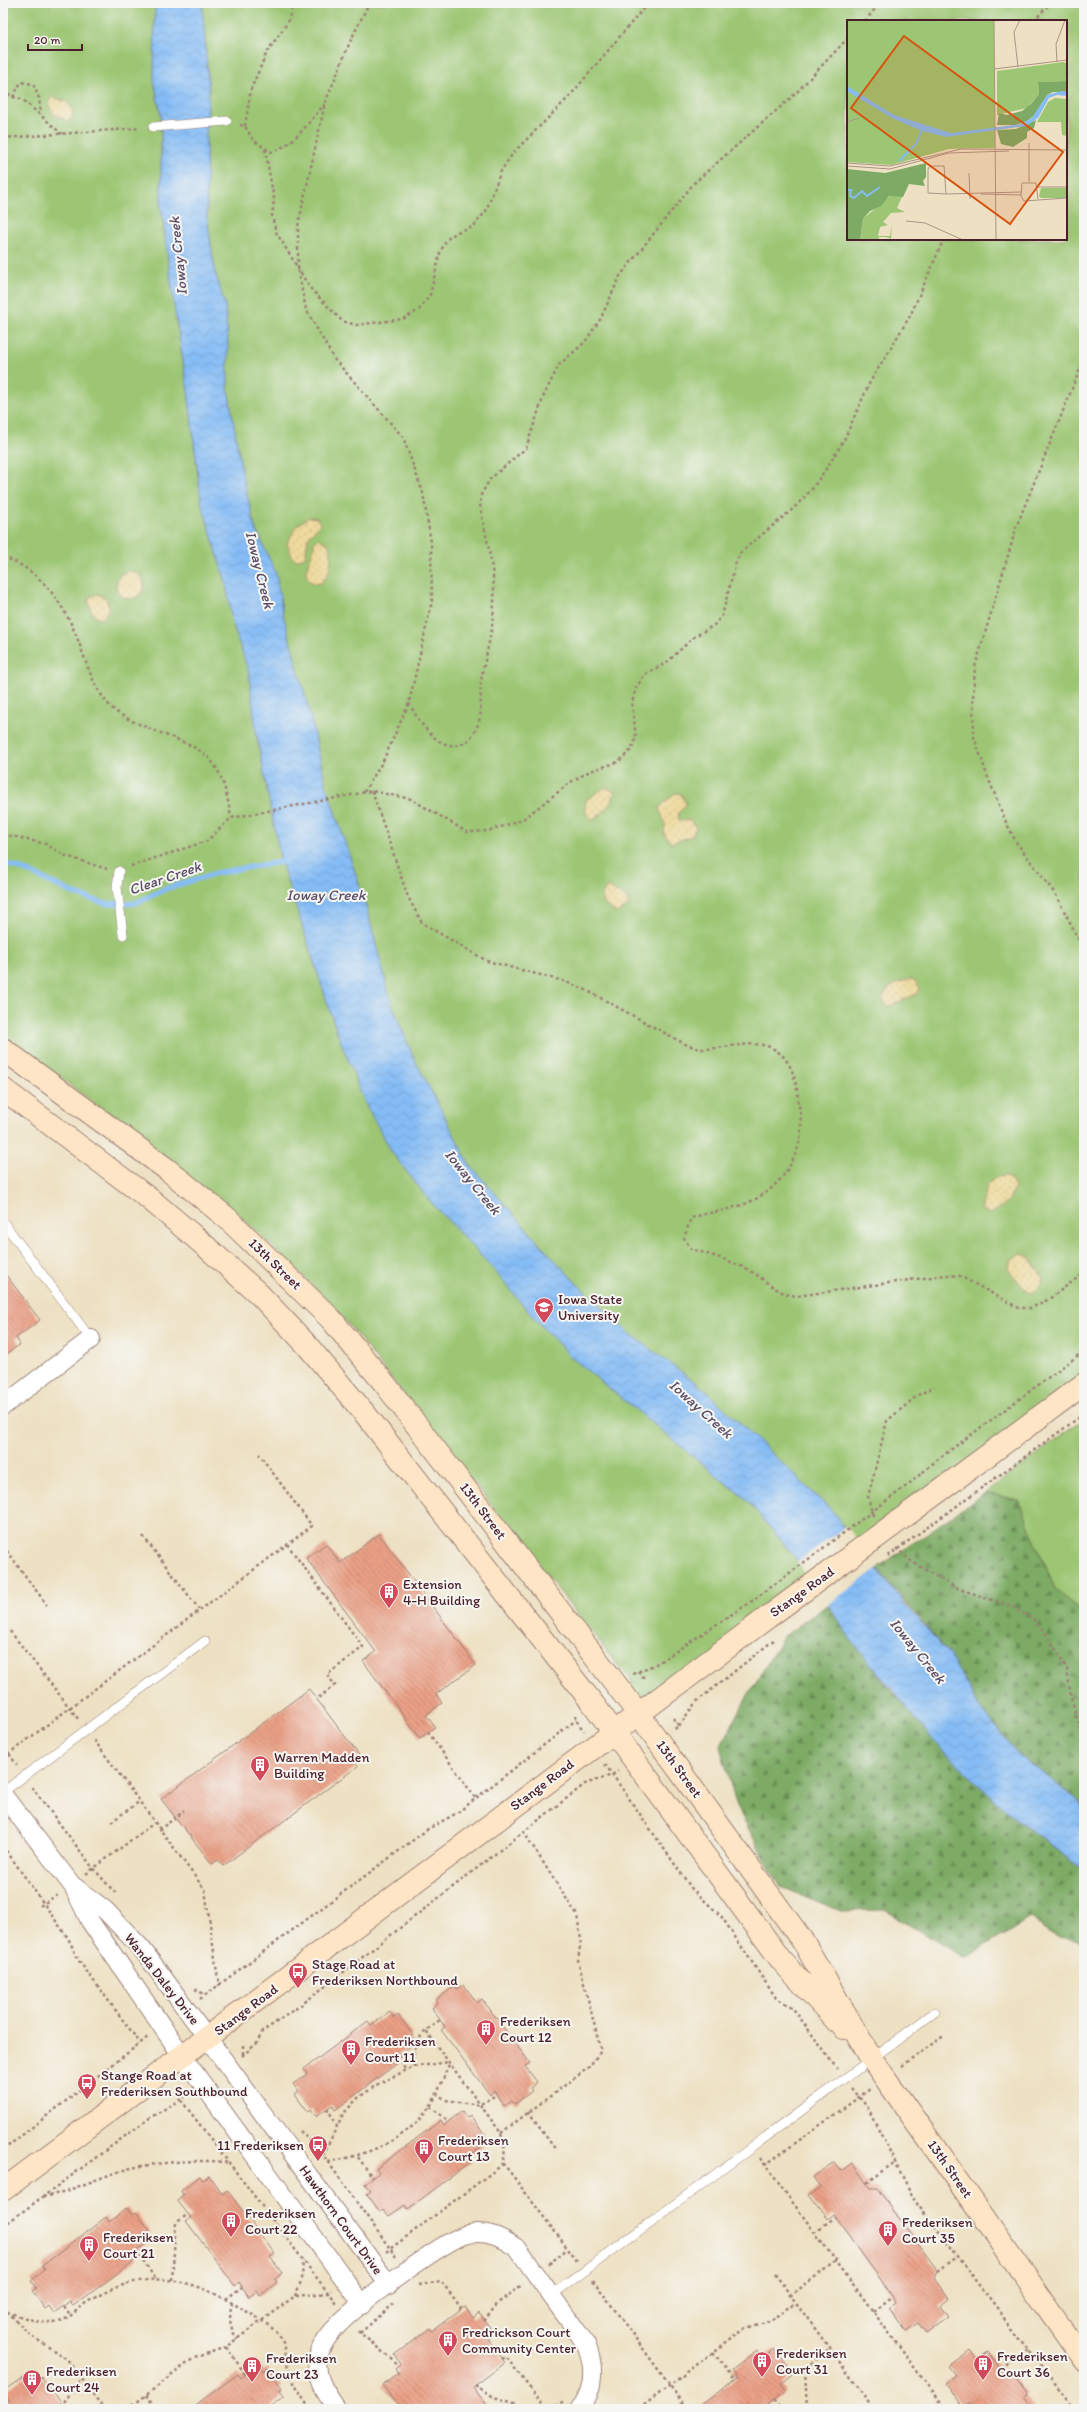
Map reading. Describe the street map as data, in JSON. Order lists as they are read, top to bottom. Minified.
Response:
{"streets":{"main road":["13th Street","Stange Road"],"street":["Wanda Daley Drive","Hawthorn Court Drive"]},"crossings":[["13th Street","Stange Road"],["Stange Road","Wanda Daley Drive"],["Stange Road","Hawthorn Court Drive"],["Wanda Daley Drive","Hawthorn Court Drive"]],"water":["Ioway Creek","Clear Creek"],"places":{"school or university":["Iowa State University"],"building":["Extension 4-H Building","Warren Madden Building","Frederiksen Court 12","Frederiksen Court 11","Frederiksen Court 13","Frederiksen Court 22","Frederiksen Court 35","Frederiksen Court 21","Fredrickson Court Community Center","Frederiksen Court 31","Frederiksen Court 36","Frederiksen Court 23","Frederiksen Court 24"],"bus stop":["Stage Road at Frederiksen Northbound","Stange Road at Frederiksen Southbound","11 Frederiksen"]},"scale_bar":"20 m"}
